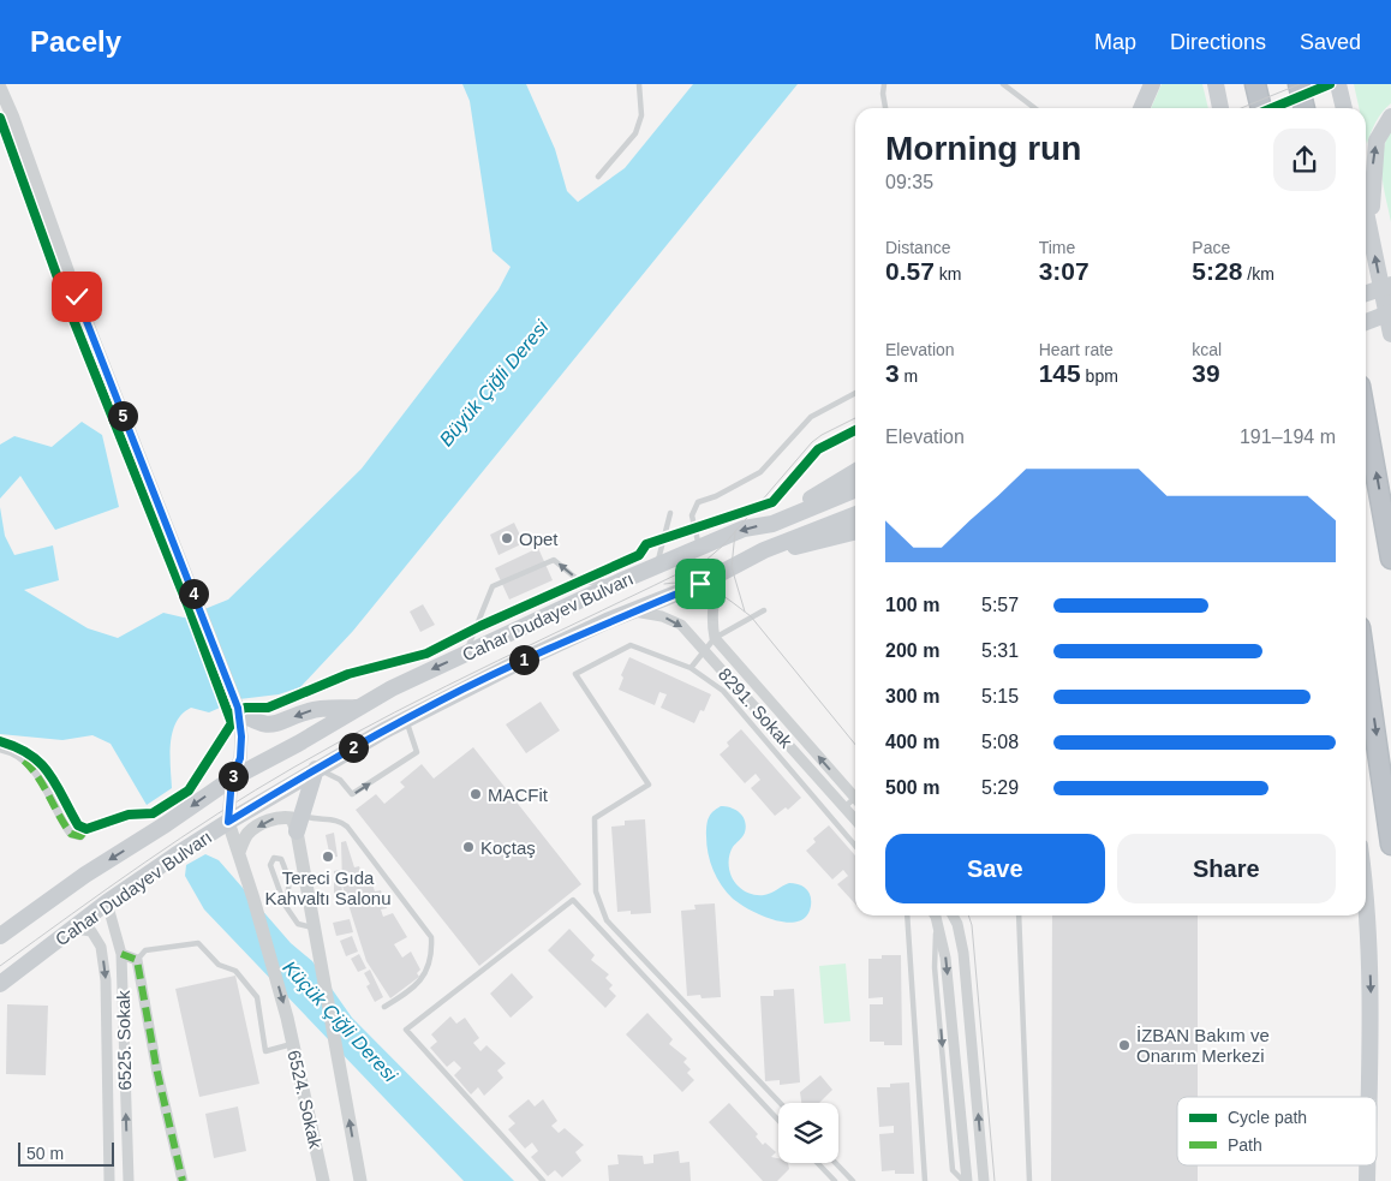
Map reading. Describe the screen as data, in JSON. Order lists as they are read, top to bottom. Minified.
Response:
{"streets":{"main road":["Cahar Dudayev Bulvarı"],"street":["8291. Sokak","6525. Sokak","6524. Sokak"]},"crossings":[["Cahar Dudayev Bulvarı","8291. Sokak"],["Cahar Dudayev Bulvarı","6525. Sokak"],["Cahar Dudayev Bulvarı","6524. Sokak"]],"water":["Büyük Çiğli Deresi","Küçük Çiğli Deresi"],"places":["Opet","MACFit","Koçtaş","Tereci Gıda Kahvaltı Salonu","İZBAN Bakım ve Onarım Merkezi"],"legend":["Cycle path","Path"],"scale_bar":"50 m","page":{"header":"Pacely","nav":["Map","Directions","Saved"],"heading":["Morning run","09:35"],"stats":[["Distance","0.57 km"],["Time","3:07"],["Pace","5:28 /km"],["Elevation","3 m"],["Heart rate","145 bpm"],["kcal","39"]],"pins":["5","4","1","2","3"],"chart":["Elevation","191–194 m"],"list":[{"name":"100 m","note":"5:57"},{"name":"200 m","note":"5:31"},{"name":"300 m","note":"5:15"},{"name":"400 m","note":"5:08"},{"name":"500 m","note":"5:29"}],"buttons":["Save","Share"],"scale":"50 m"}}
